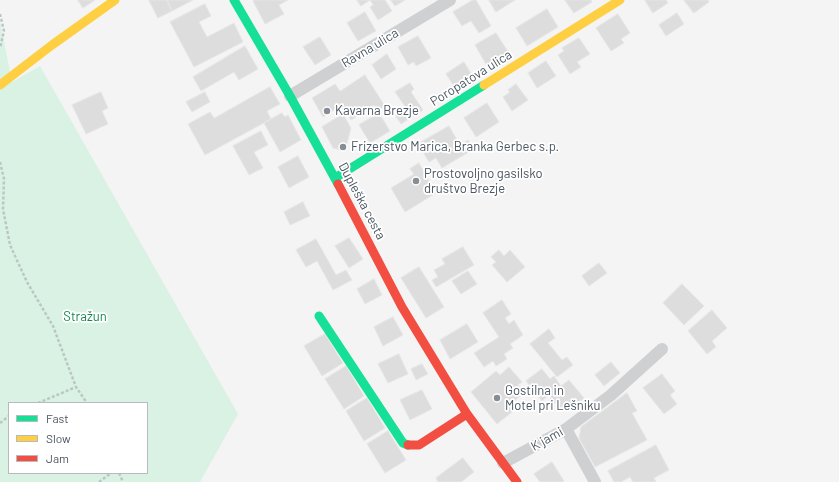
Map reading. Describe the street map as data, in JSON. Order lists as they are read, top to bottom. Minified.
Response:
{"streets":{"street":["Ravna ulica","Poropatova ulica","Dupleška cesta","K jami"]},"crossings":[["Ravna ulica","Dupleška cesta"],["Poropatova ulica","Dupleška cesta"],["Dupleška cesta","K jami"]],"parks":["Stražun"],"places":["Kavarna Brezje","Frizerstvo Marica, Branka Gerbec s.p.","Prostovoljno gasilsko društvo Brezje","Gostilna in Motel pri Lešniku"],"legend":["Fast","Slow","Jam"]}
